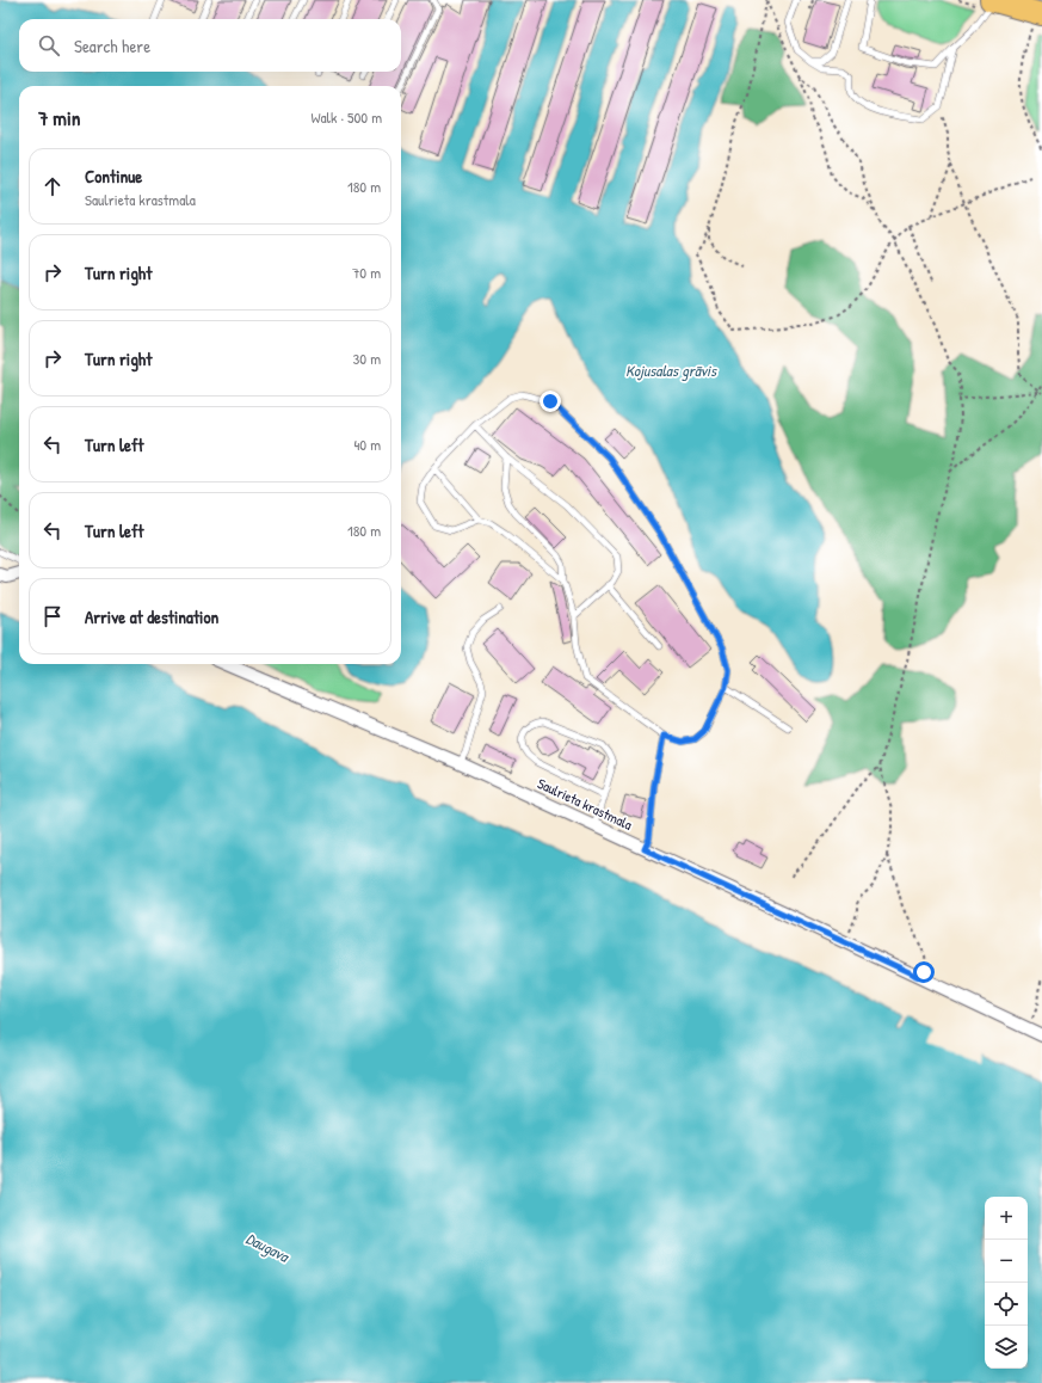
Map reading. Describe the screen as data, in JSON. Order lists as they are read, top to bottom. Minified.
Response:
{"streets":{"street":["Saulrieta krastmala"]},"water":["Kojusalas grāvis","Daugava"],"page":{"search":"Search here","heading":["7 min","Walk · 500 m"],"list":[["Continue","Saulrieta krastmala","180 m"],["Turn right","70 m"],["Turn right","30 m"],["Turn left","40 m"],["Turn left","180 m"],"Arrive at destination"],"map_buttons":["+","−"]}}
